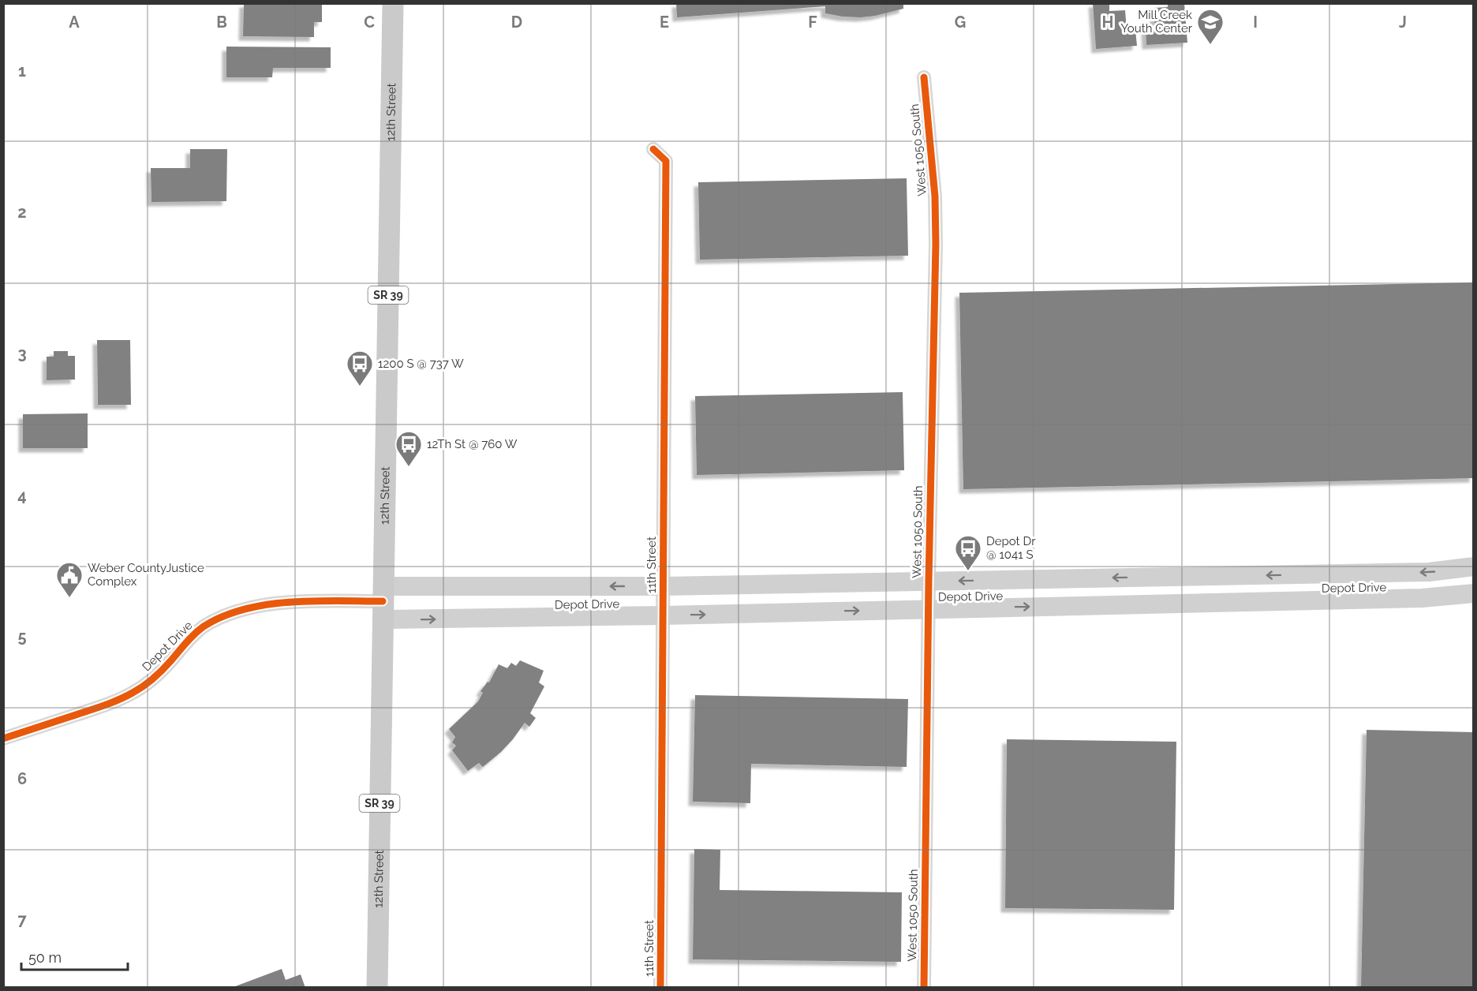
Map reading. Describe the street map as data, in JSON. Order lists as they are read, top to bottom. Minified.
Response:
{"streets":{"main road":["12th Street","SR 39","Depot Drive"],"street":["West 1050 South","11th Street"]},"crossings":[["12th Street","Depot Drive"],["West 1050 South","Depot Drive"],["11th Street","Depot Drive"]],"places":{"school or university":["Mill Creek Youth Center"],"bus stop":["1200 S @ 737 W","12Th St @ 760 W","Depot Dr @ 1041 S"],"public building":["Weber CountyJustice Complex"]},"scale_bar":"50 m","grid":{"columns":["A","B","C","D","E","F","G","H","I","J"],"rows":["1","2","3","4","5","6","7"]}}
